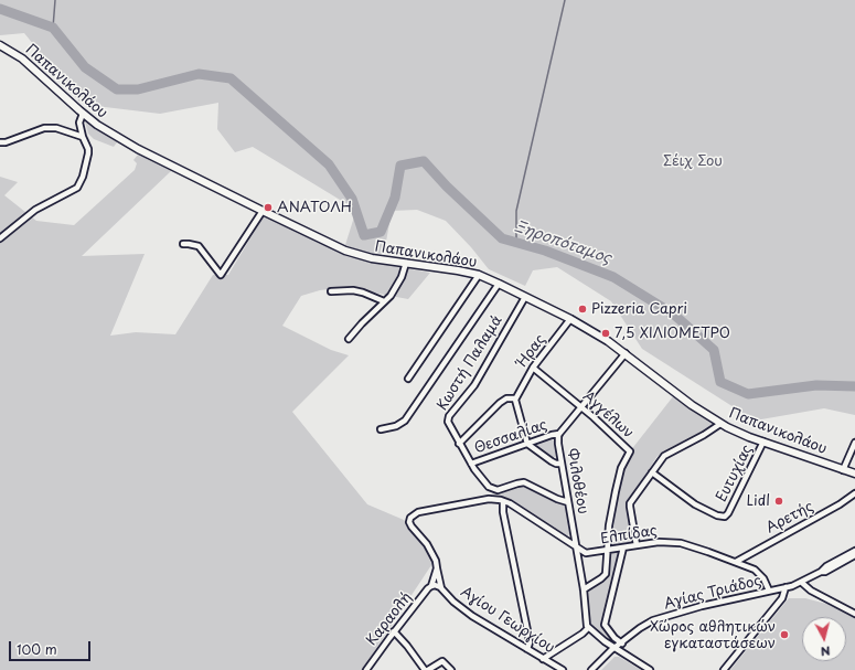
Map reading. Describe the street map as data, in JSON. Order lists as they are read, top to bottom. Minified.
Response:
{"streets":{"main road":["Παπανικολάου"],"street":["Ήρας","Κωστή Παλαμά","Αγγέλων","Θεσσαλίας","Ευτυχίας","Φιλοθέου","Αρετής","Ελπίδας","Αγίας Τριάδος","Καραολή","Αγίου Γεωργίου"]},"crossings":[["Παπανικολάου","Ήρας"],["Παπανικολάου","Κωστή Παλαμά"],["Παπανικολάου","Ευτυχίας"],["Ήρας","Αγγέλων"],["Κωστή Παλαμά","Θεσσαλίας"],["Κωστή Παλαμά","Φιλοθέου"],["Αγγέλων","Φιλοθέου"],["Αγγέλων","Ελπίδας"],["Θεσσαλίας","Φιλοθέου"],["Φιλοθέου","Ελπίδας"],["Αρετής","Ελπίδας"],["Ελπίδας","Αγίας Τριάδος"],["Ελπίδας","Αγίου Γεωργίου"],["Καραολή","Αγίου Γεωργίου"]],"water":["Ξηροπόταμος"],"parks":["Σέιχ Σου"],"places":["ΑΝΑΤΟΛΗ","Pizzeria Capri","7,5 ΧΙΛΙΟΜΕΤΡΟ","Lidl","Χώρος αθλητικών εγκαταστάσεων"],"scale_bar":"100 m","north":"bottom"}
